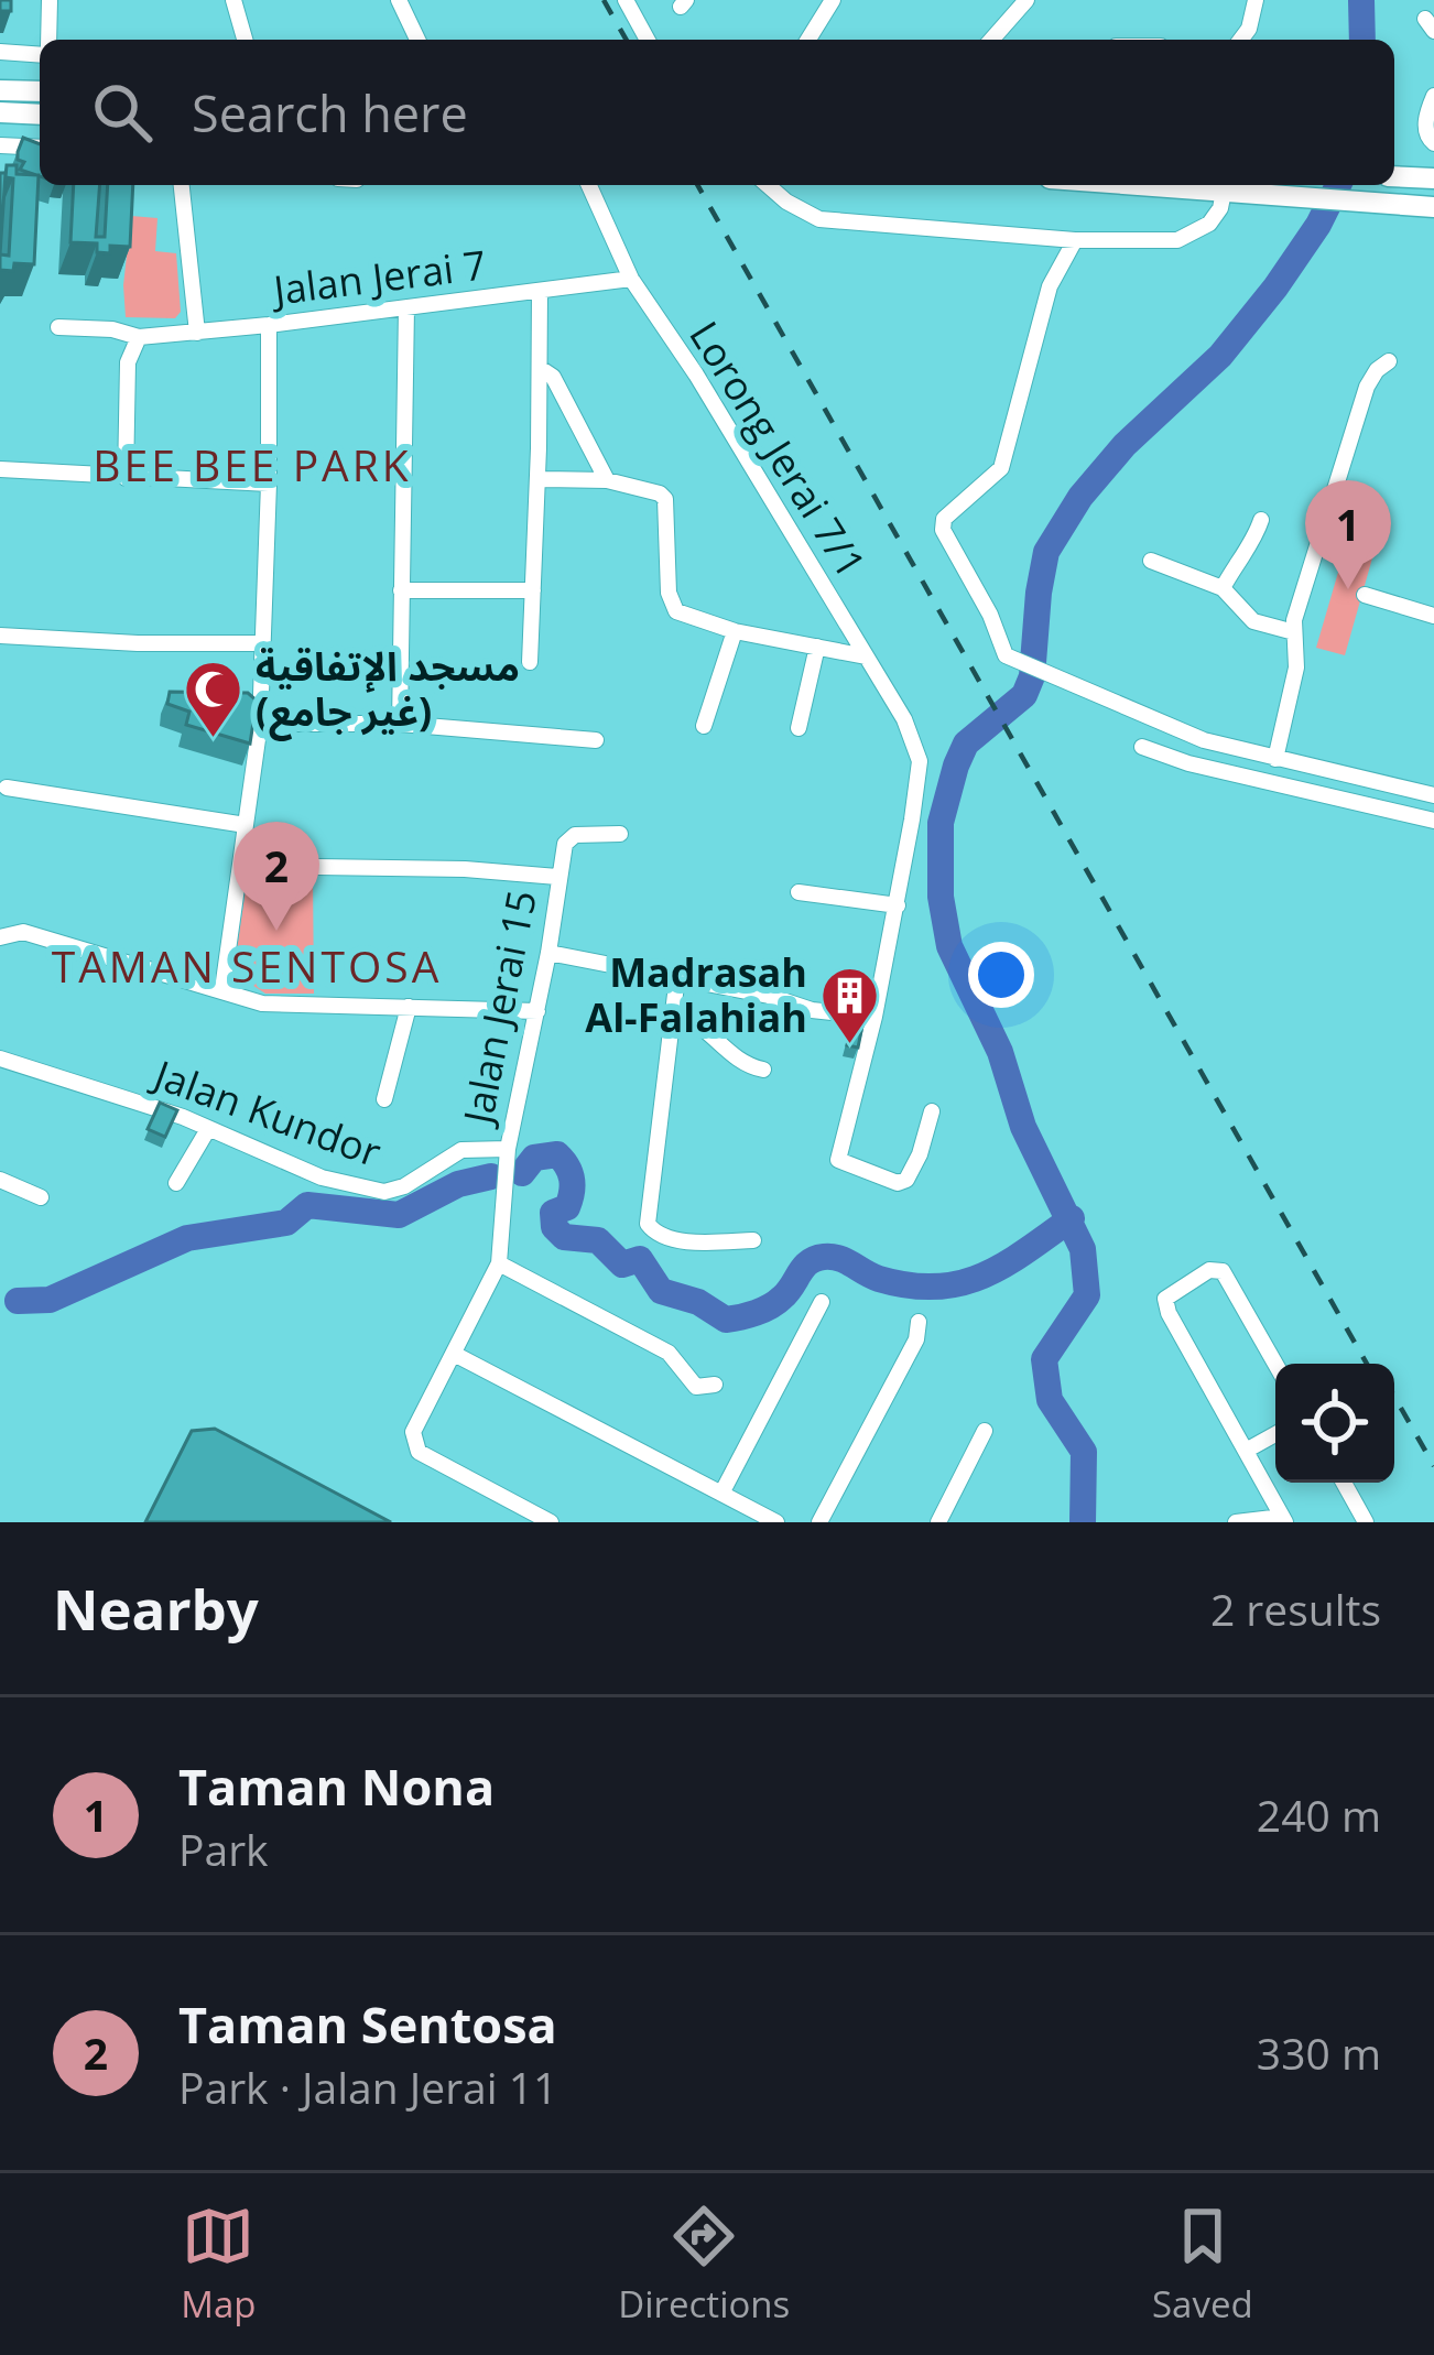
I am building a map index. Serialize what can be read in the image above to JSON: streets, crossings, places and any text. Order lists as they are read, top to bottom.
{
  "streets": {
    "street": [
      "Jalan Jerai 7",
      "Lorong Jerai 7/1",
      "Jalan Jerai 15",
      "Jalan Kundor"
    ]
  },
  "crossings": [
    ["Jalan Jerai 7", "Lorong Jerai 7/1"],
    ["Jalan Jerai 15", "Jalan Kundor"]
  ],
  "districts": ["BEE BEE PARK", "TAMAN SENTOSA"],
  "places": {
    "mosque": ["مسجد الإتفاقية (غير جامع)"],
    "building": ["Madrasah Al-Falahiah"]
  },
  "page": {
    "search": "Search here",
    "pins": ["1", "2"],
    "heading": ["Nearby", "2 results"],
    "list": [
      {
        "mark": "1",
        "name": "Taman Nona",
        "note": "Park",
        "value": "240 m"
      },
      {
        "mark": "2",
        "name": "Taman Sentosa",
        "note": "Park · Jalan Jerai 11",
        "value": "330 m"
      }
    ],
    "nav": ["Map", "Directions", "Saved"]
  }
}
